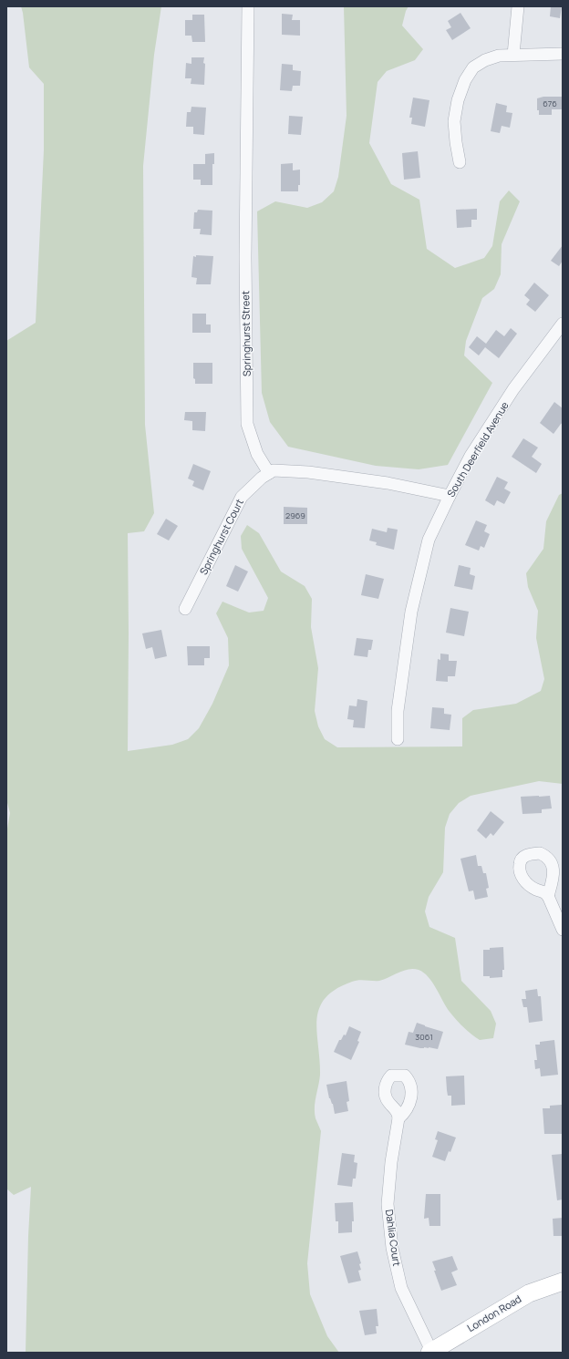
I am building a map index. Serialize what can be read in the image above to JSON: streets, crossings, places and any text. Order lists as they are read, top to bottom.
{
  "streets": {
    "street": [
      "Springhurst Street",
      "South Deerfield Avenue",
      "Springhurst Court",
      "Dahlia Court",
      "London Road"
    ]
  },
  "crossings": [
    ["Springhurst Street", "Springhurst Court"],
    ["Dahlia Court", "London Road"]
  ],
  "house_numbers": ["676", "2969", "3061"]
}
